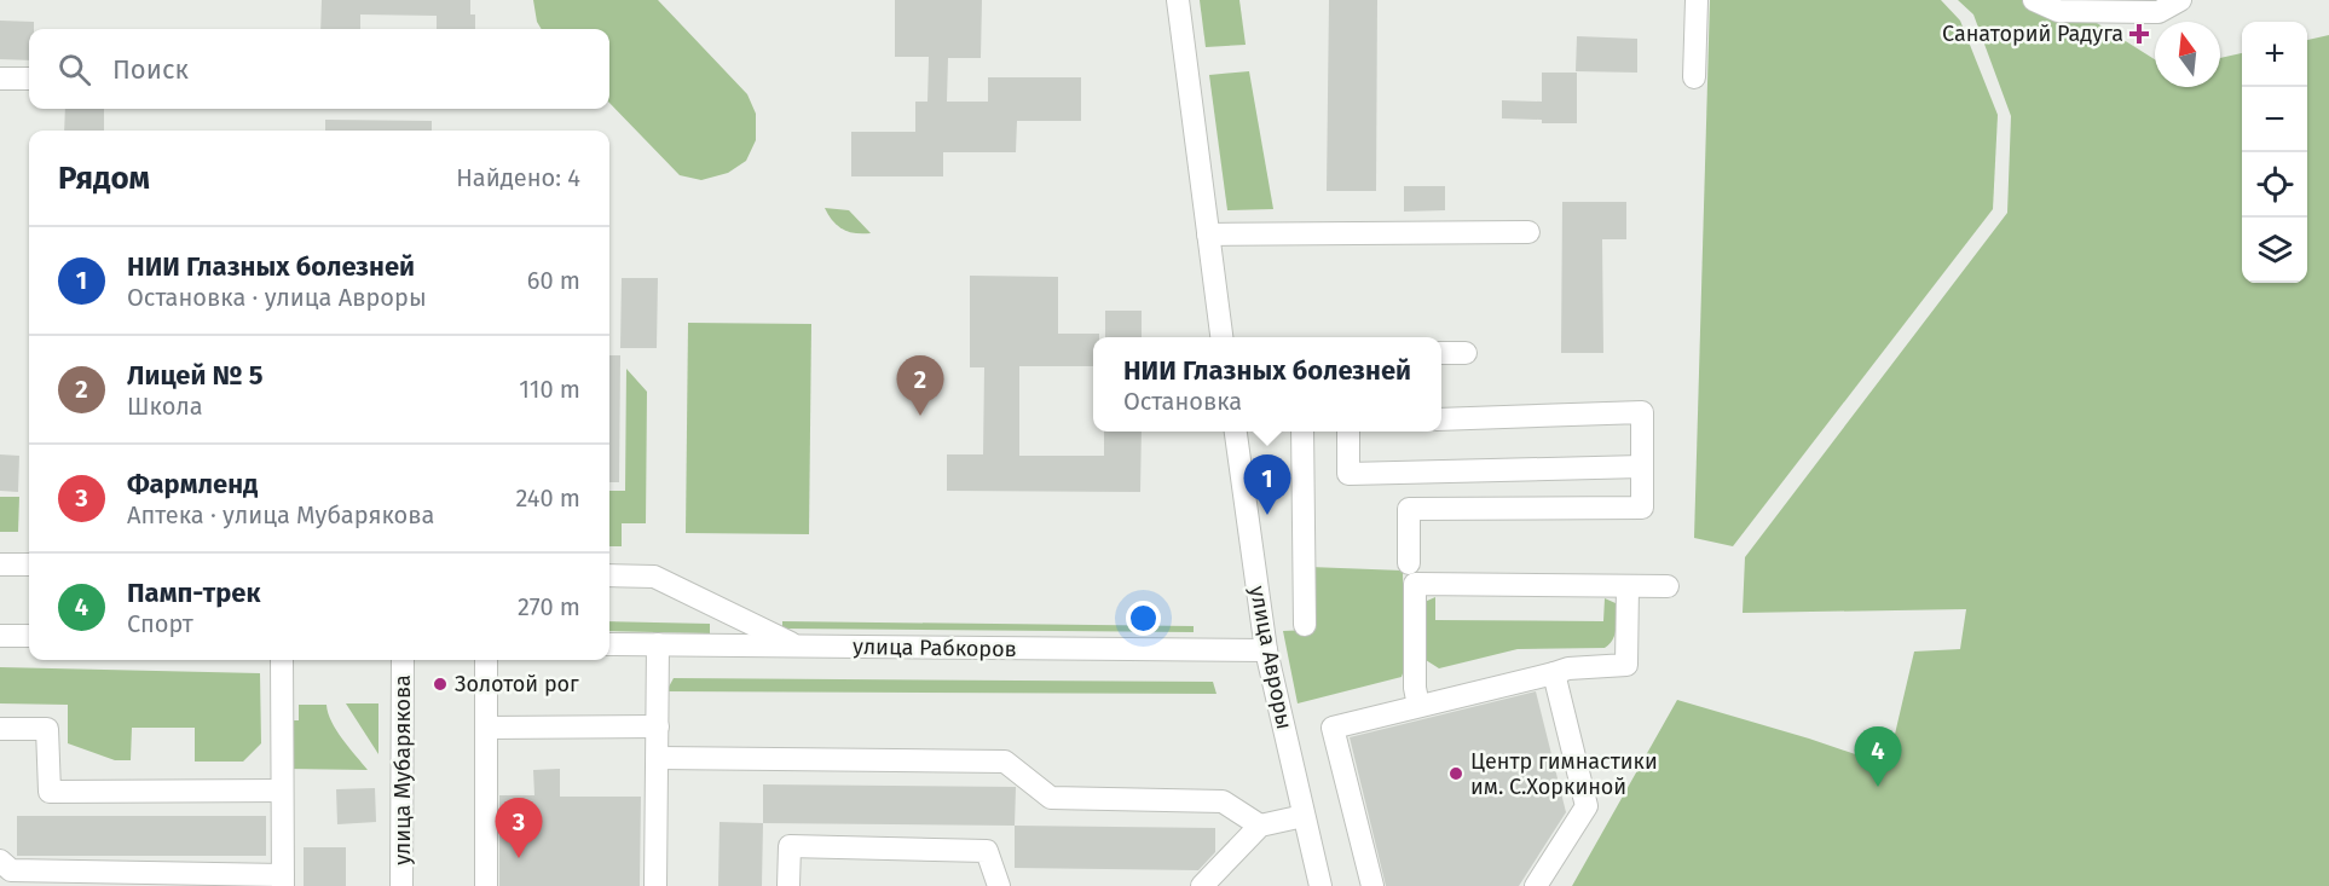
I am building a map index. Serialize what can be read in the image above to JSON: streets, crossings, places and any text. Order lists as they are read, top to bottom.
{
  "streets": {
    "street": ["улица Рабкоров", "улица Авроры", "улица Мубарякова"]
  },
  "crossings": [
    ["улица Рабкоров", "улица Авроры"]
  ],
  "places": {
    "health": ["Санаторий Радуга"],
    "other": ["Золотой рог", "Центр гимнастики им. С.Хоркиной"]
  },
  "north": "top",
  "page": {
    "map_buttons": ["+", "−"],
    "search": "Поиск",
    "heading": ["Рядом", "Найдено: 4"],
    "list": [
      {
        "mark": "1",
        "name": "НИИ Глазных болезней",
        "note": "Остановка · улица Авроры",
        "value": "60 m"
      },
      {
        "mark": "2",
        "name": "Лицей № 5",
        "note": "Школа",
        "value": "110 m"
      },
      {
        "mark": "3",
        "name": "Фармленд",
        "note": "Аптека · улица Мубарякова",
        "value": "240 m"
      },
      {
        "mark": "4",
        "name": "Памп-трек",
        "note": "Спорт",
        "value": "270 m"
      }
    ],
    "popup": ["НИИ Глазных болезней", "Остановка"],
    "pins": [
      "2",
      "1",
      "4",
      "3"
    ]
  }
}
